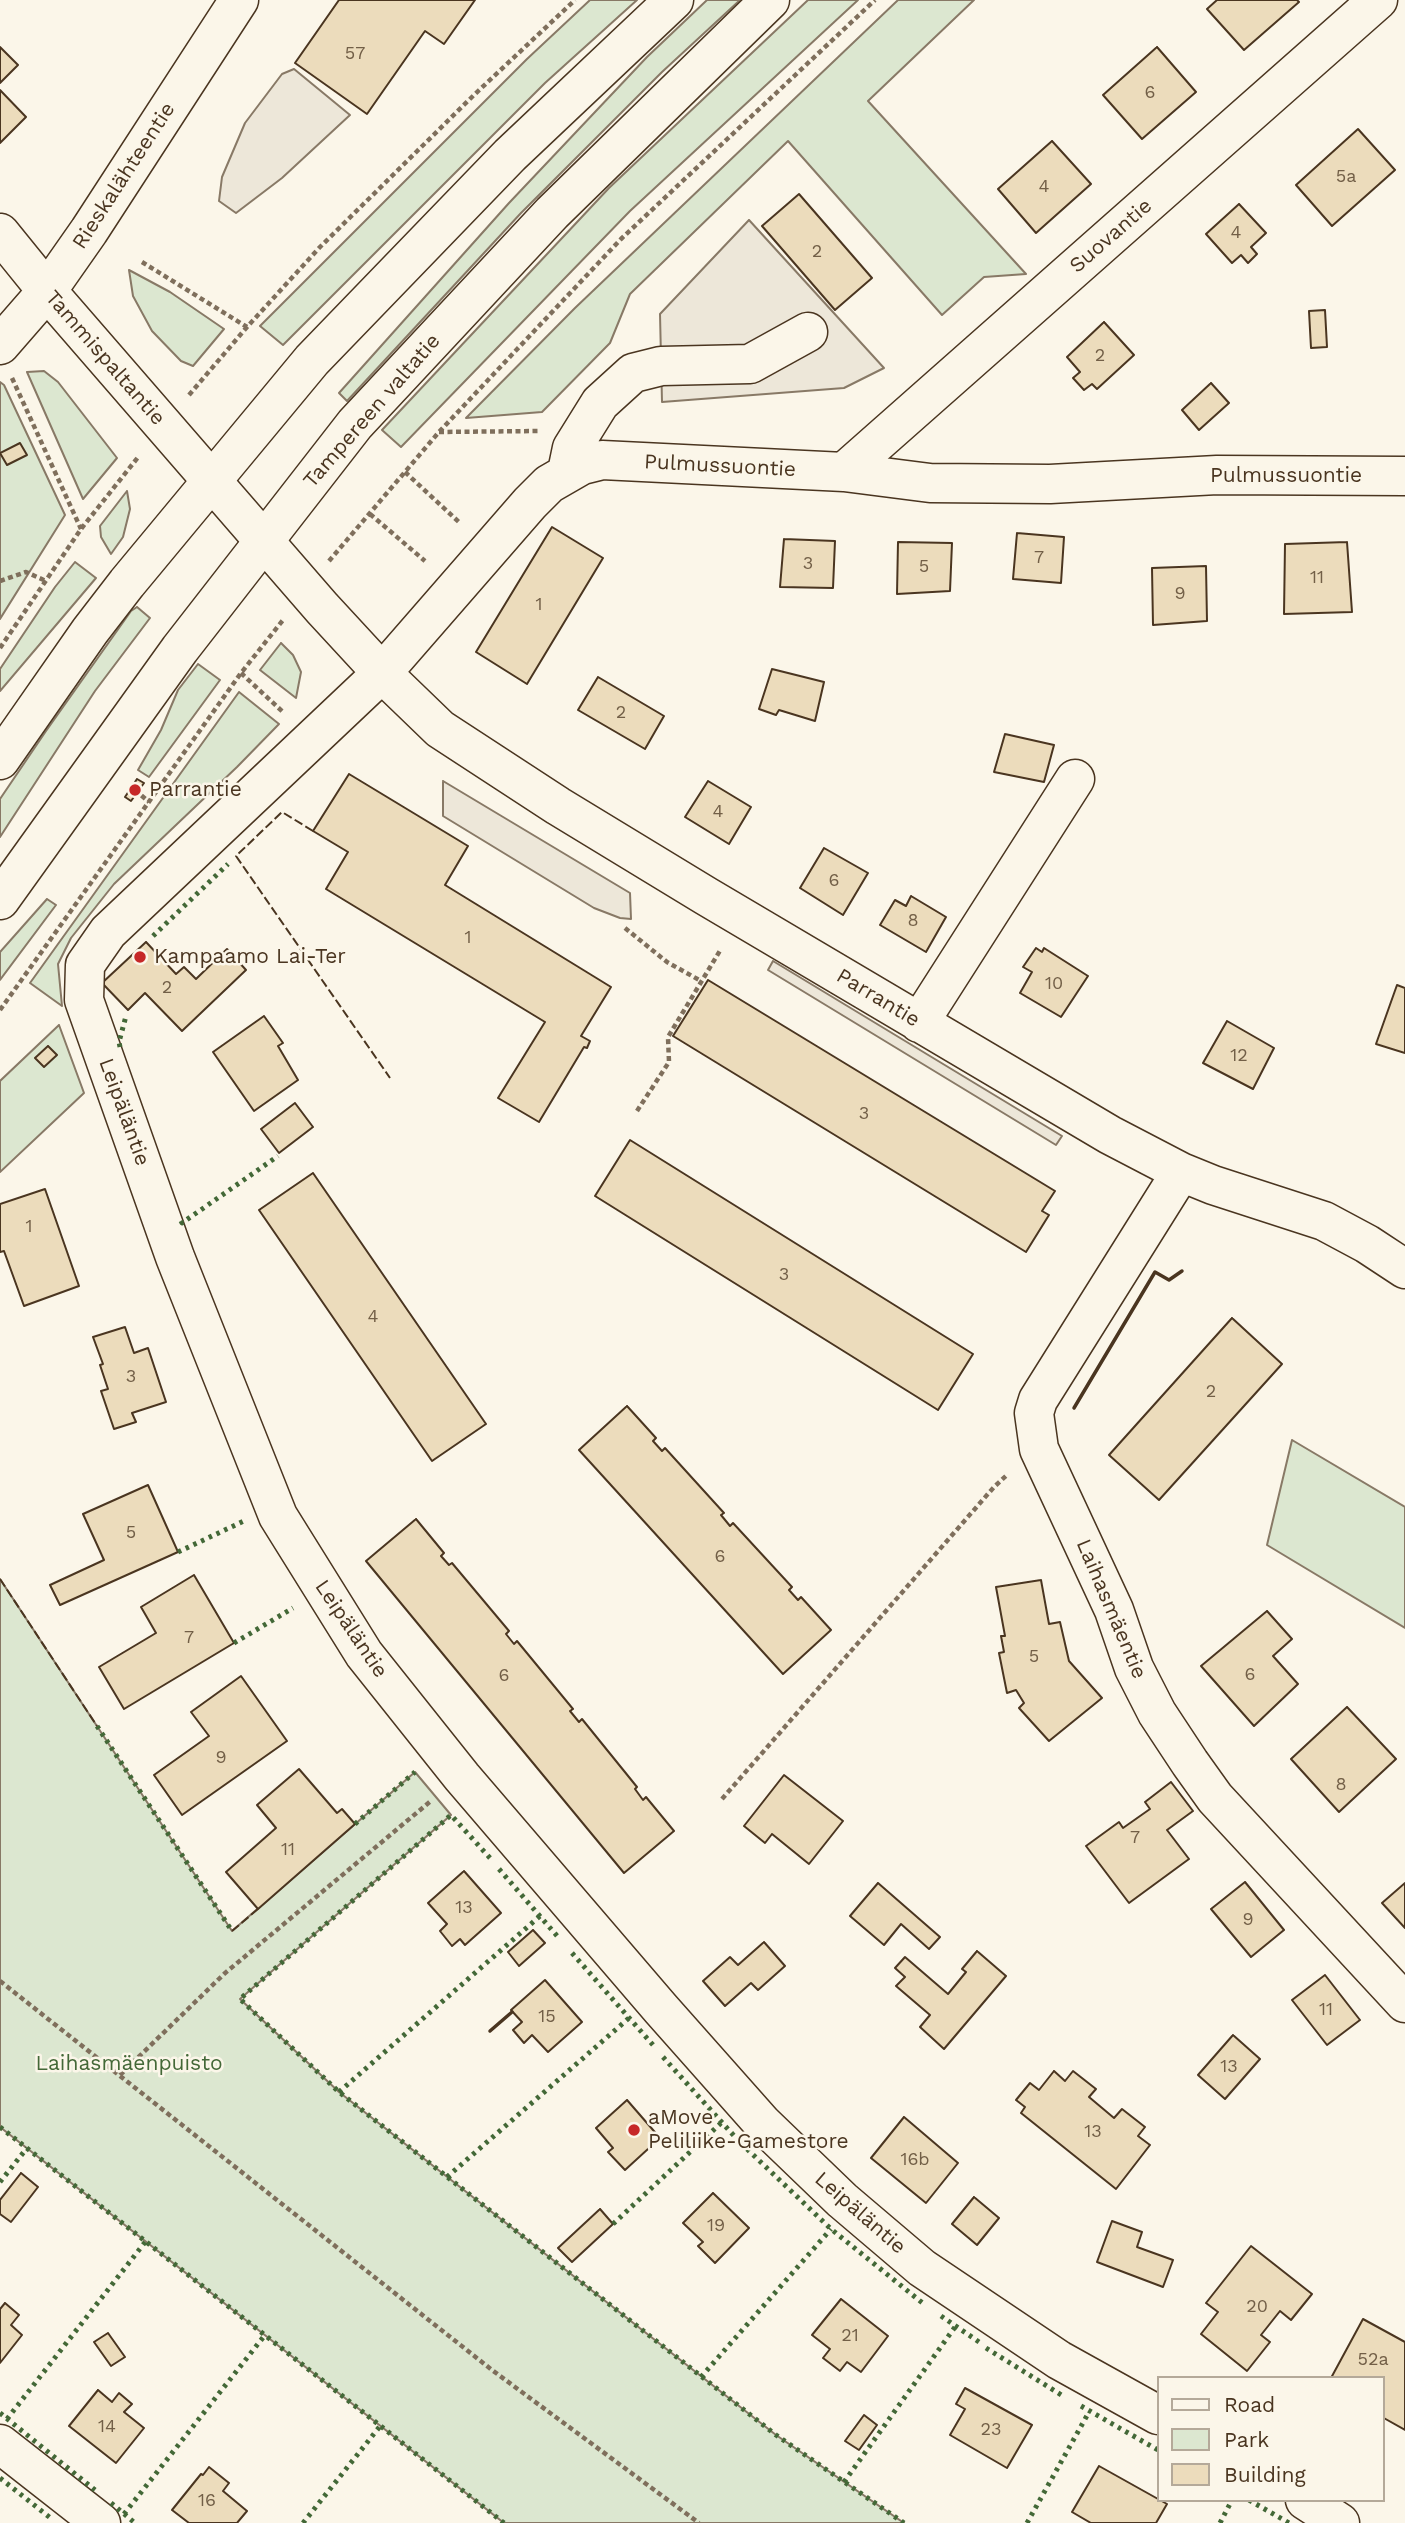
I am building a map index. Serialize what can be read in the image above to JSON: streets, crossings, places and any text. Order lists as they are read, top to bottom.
{
  "streets": {
    "main road": [
      "Rieskalähteentie",
      "Suovantie",
      "Tammispaltantie",
      "Tampereen valtatie",
      "Pulmussuontie",
      "Parrantie",
      "Leipäläntie",
      "Laihasmäentie"
    ]
  },
  "crossings": [
    ["Rieskalähteentie", "Tammispaltantie"],
    ["Suovantie", "Pulmussuontie"],
    ["Pulmussuontie", "Parrantie"],
    ["Pulmussuontie", "Leipäläntie"],
    ["Parrantie", "Leipäläntie"],
    ["Parrantie", "Laihasmäentie"]
  ],
  "parks": ["Laihasmäenpuisto"],
  "places": ["Parrantie", "Kampaamo Lai-Ter", "aMove Peliliike-Gamestore"],
  "house_numbers": [
    "57",
    "6",
    "5a",
    "4",
    "4",
    "2",
    "2",
    "7",
    "3",
    "5",
    "11",
    "9",
    "1",
    "2",
    "4",
    "6",
    "8",
    "1",
    "10",
    "2",
    "12",
    "3",
    "1",
    "3",
    "4",
    "3",
    "2",
    "5",
    "6",
    "7",
    "5",
    "6",
    "6",
    "9",
    "8",
    "7",
    "11",
    "13",
    "9",
    "11",
    "15",
    "13",
    "13",
    "16b",
    "19",
    "20",
    "21",
    "52a",
    "14",
    "23",
    "16"
  ],
  "legend": ["Road", "Park", "Building"]
}
